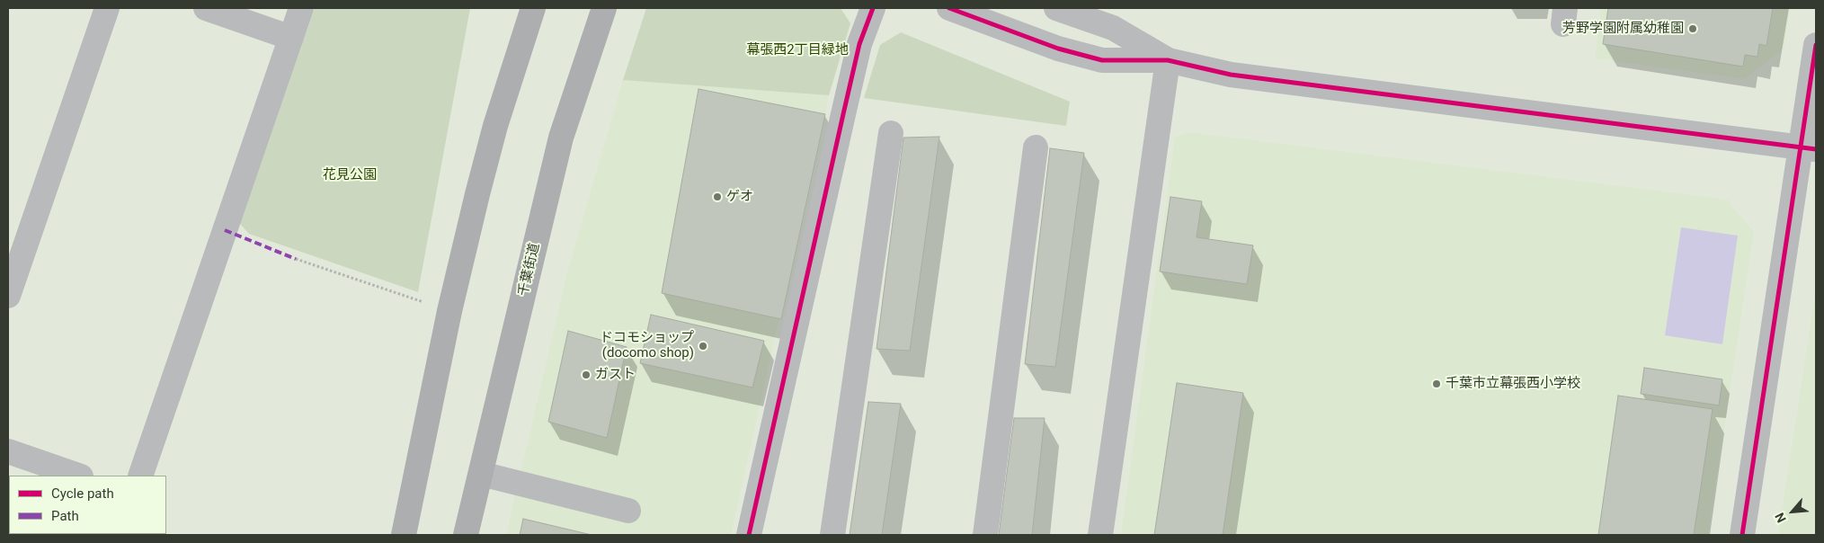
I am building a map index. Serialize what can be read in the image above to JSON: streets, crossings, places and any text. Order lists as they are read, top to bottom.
{
  "streets": {
    "highway": ["千葉街道"]
  },
  "parks": ["幕張西2丁目緑地", "花見公園"],
  "places": [
    "芳野学園附属幼稚園",
    "ゲオ",
    "ドコモショップ (docomo shop)",
    "ガスト",
    "千葉市立幕張西小学校"
  ],
  "legend": ["Cycle path", "Path"],
  "north": "bottom left"
}
